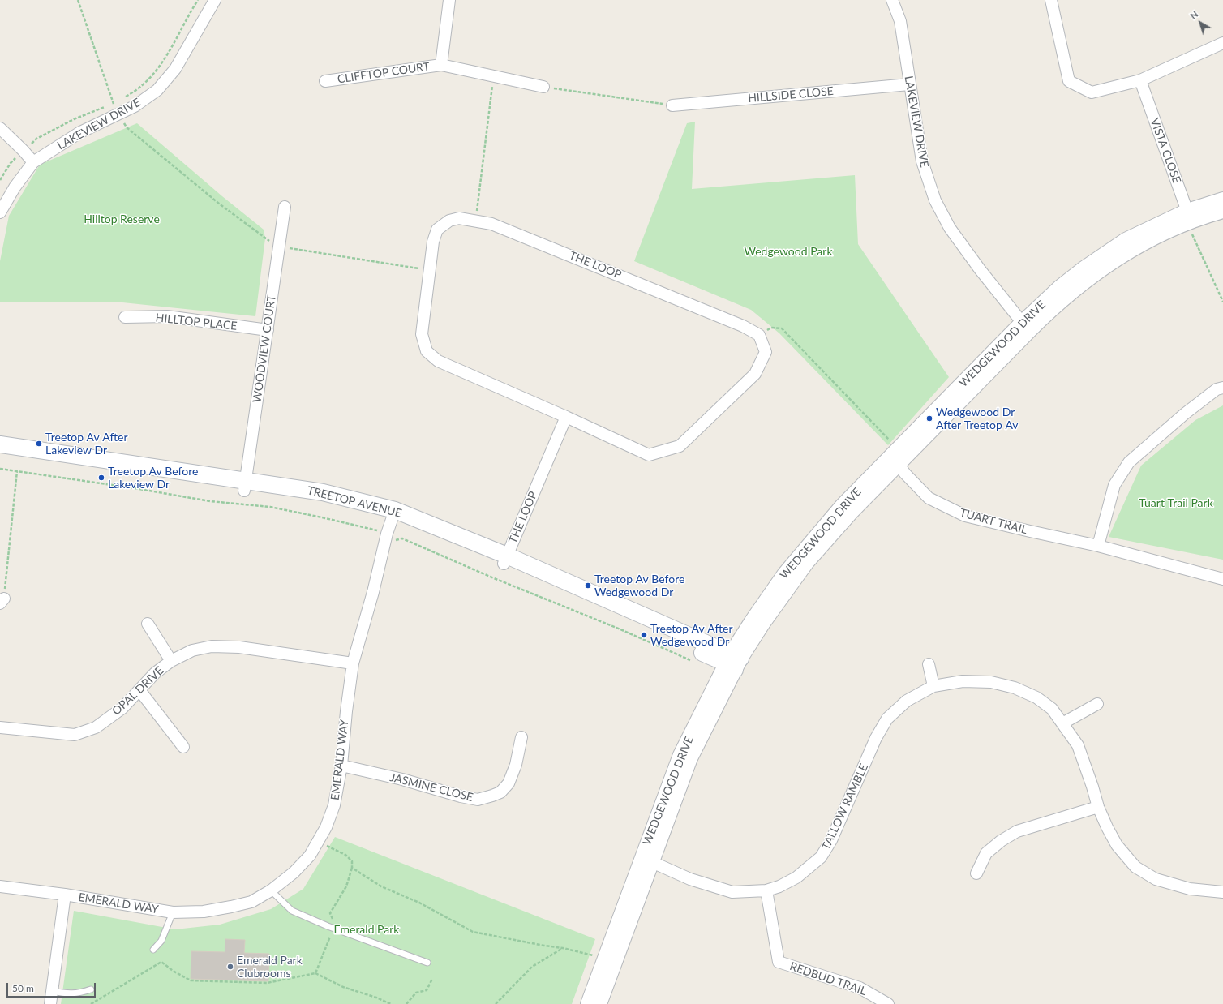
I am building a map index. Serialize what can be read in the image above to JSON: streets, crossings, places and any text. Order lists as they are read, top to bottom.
{
  "streets": {
    "main road": ["TREETOP AVENUE"],
    "street": [
      "CLIFFTOP COURT",
      "HILLSIDE CLOSE",
      "LAKEVIEW DRIVE",
      "VISTA CLOSE",
      "THE LOOP",
      "HILLTOP PLACE",
      "WEDGEWOOD DRIVE",
      "WOODVIEW COURT",
      "TUART TRAIL",
      "OPAL DRIVE",
      "EMERALD WAY",
      "JASMINE CLOSE",
      "TALLOW RAMBLE",
      "REDBUD TRAIL"
    ]
  },
  "crossings": [
    ["HILLSIDE CLOSE", "LAKEVIEW DRIVE"],
    ["LAKEVIEW DRIVE", "WEDGEWOOD DRIVE"],
    ["VISTA CLOSE", "WEDGEWOOD DRIVE"],
    ["THE LOOP", "TREETOP AVENUE"],
    ["HILLTOP PLACE", "WOODVIEW COURT"],
    ["WEDGEWOOD DRIVE", "TREETOP AVENUE"],
    ["WEDGEWOOD DRIVE", "TUART TRAIL"],
    ["WEDGEWOOD DRIVE", "TALLOW RAMBLE"],
    ["WOODVIEW COURT", "TREETOP AVENUE"],
    ["TREETOP AVENUE", "EMERALD WAY"],
    ["OPAL DRIVE", "EMERALD WAY"],
    ["EMERALD WAY", "JASMINE CLOSE"],
    ["TALLOW RAMBLE", "REDBUD TRAIL"]
  ],
  "parks": [
    "Hilltop Reserve",
    "Wedgewood Park",
    "Tuart Trail Park",
    "Emerald Park"
  ],
  "places": [
    "Wedgewood Dr After Treetop Av",
    "Treetop Av After Lakeview Dr",
    "Treetop Av Before Lakeview Dr",
    "Treetop Av Before Wedgewood Dr",
    "Treetop Av After Wedgewood Dr",
    "Emerald Park Clubrooms"
  ],
  "scale_bar": "50 m",
  "north": "top left"
}
